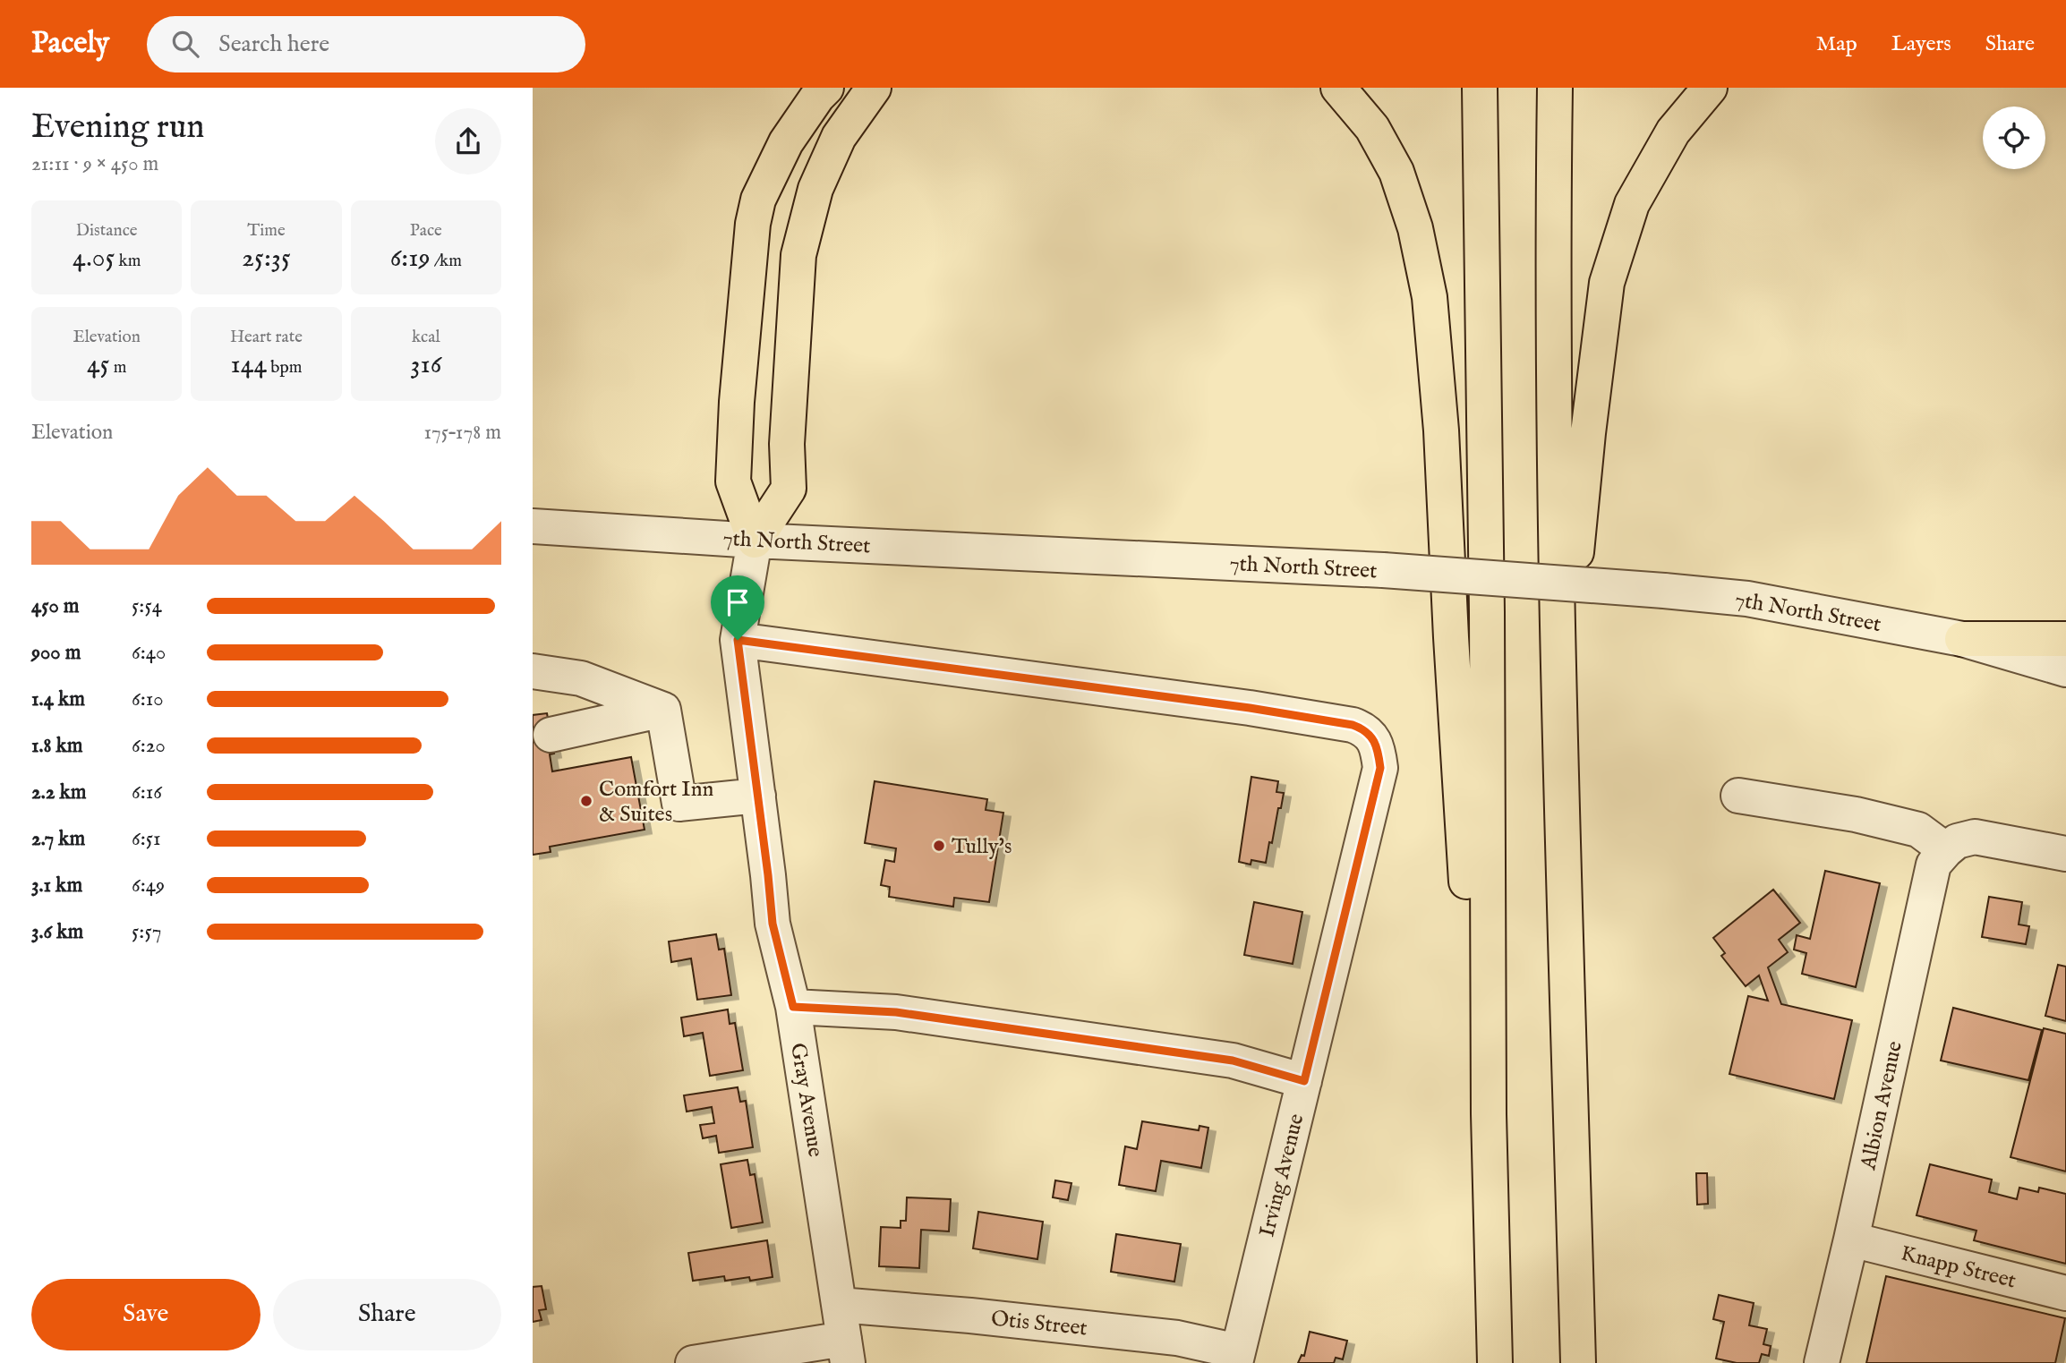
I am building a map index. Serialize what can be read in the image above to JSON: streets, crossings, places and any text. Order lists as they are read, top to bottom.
{
  "streets": {
    "street": [
      "7th North Street",
      "Gray Avenue",
      "Albion Avenue",
      "Irving Avenue",
      "Knapp Street",
      "Otis Street"
    ]
  },
  "crossings": [
    ["7th North Street", "Gray Avenue"],
    ["Gray Avenue", "Irving Avenue"],
    ["Gray Avenue", "Otis Street"],
    ["Albion Avenue", "Knapp Street"],
    ["Irving Avenue", "Otis Street"]
  ],
  "places": ["Comfort Inn & Suites", "Tully's"],
  "page": {
    "header": "Pacely",
    "search": "Search here",
    "nav": ["Map", "Layers", "Share"],
    "heading": ["Evening run", "21:11 · 9 × 450 m"],
    "stats": [
      ["Distance", "4.05 km"],
      ["Time", "25:35"],
      ["Pace", "6:19 /km"],
      ["Elevation", "45 m"],
      ["Heart rate", "144 bpm"],
      ["kcal", "316"]
    ],
    "chart": ["Elevation", "175–178 m"],
    "list": [
      {
        "name": "450 m",
        "note": "5:54"
      },
      {
        "name": "900 m",
        "note": "6:40"
      },
      {
        "name": "1.4 km",
        "note": "6:10"
      },
      {
        "name": "1.8 km",
        "note": "6:20"
      },
      {
        "name": "2.2 km",
        "note": "6:16"
      },
      {
        "name": "2.7 km",
        "note": "6:51"
      },
      {
        "name": "3.1 km",
        "note": "6:49"
      },
      {
        "name": "3.6 km",
        "note": "5:57"
      }
    ],
    "buttons": ["Save", "Share"]
  }
}
